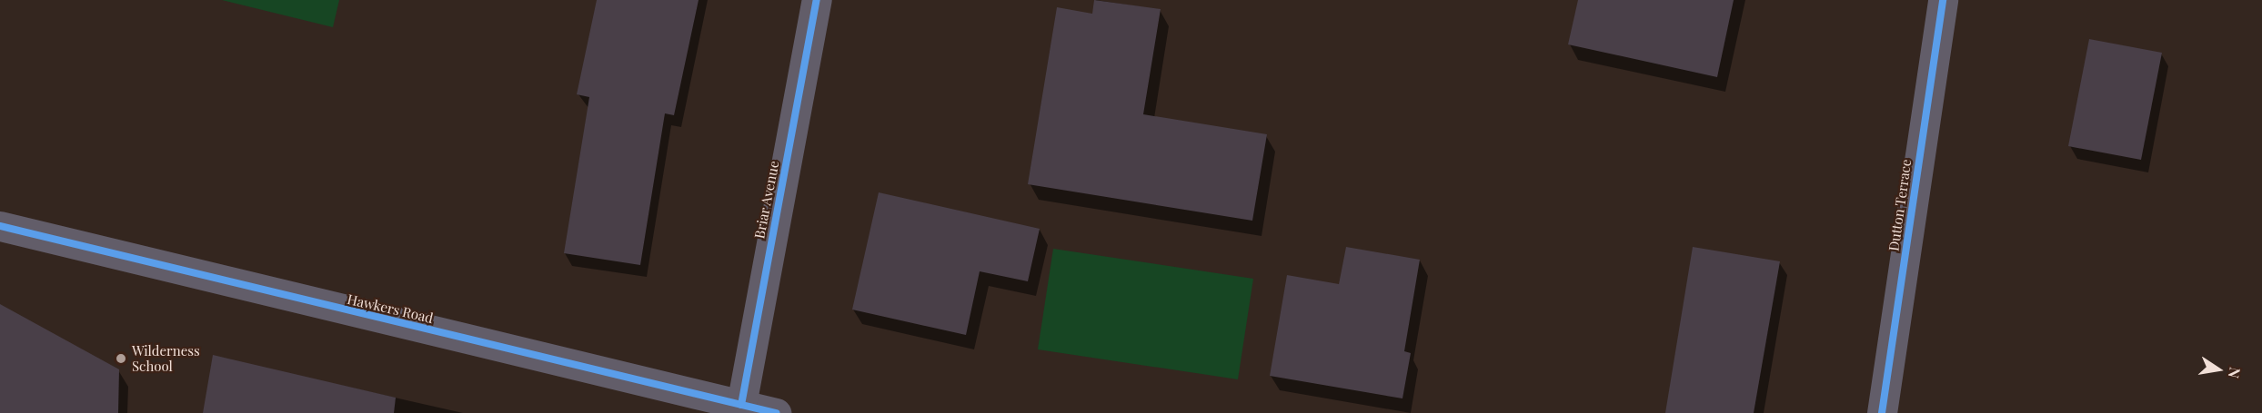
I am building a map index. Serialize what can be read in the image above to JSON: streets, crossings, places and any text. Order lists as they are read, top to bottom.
{
  "streets": {
    "street": ["Briar Avenue", "Dutton Terrace", "Hawkers Road"]
  },
  "crossings": [
    ["Briar Avenue", "Hawkers Road"]
  ],
  "places": ["Wilderness School"],
  "north": "right"
}
